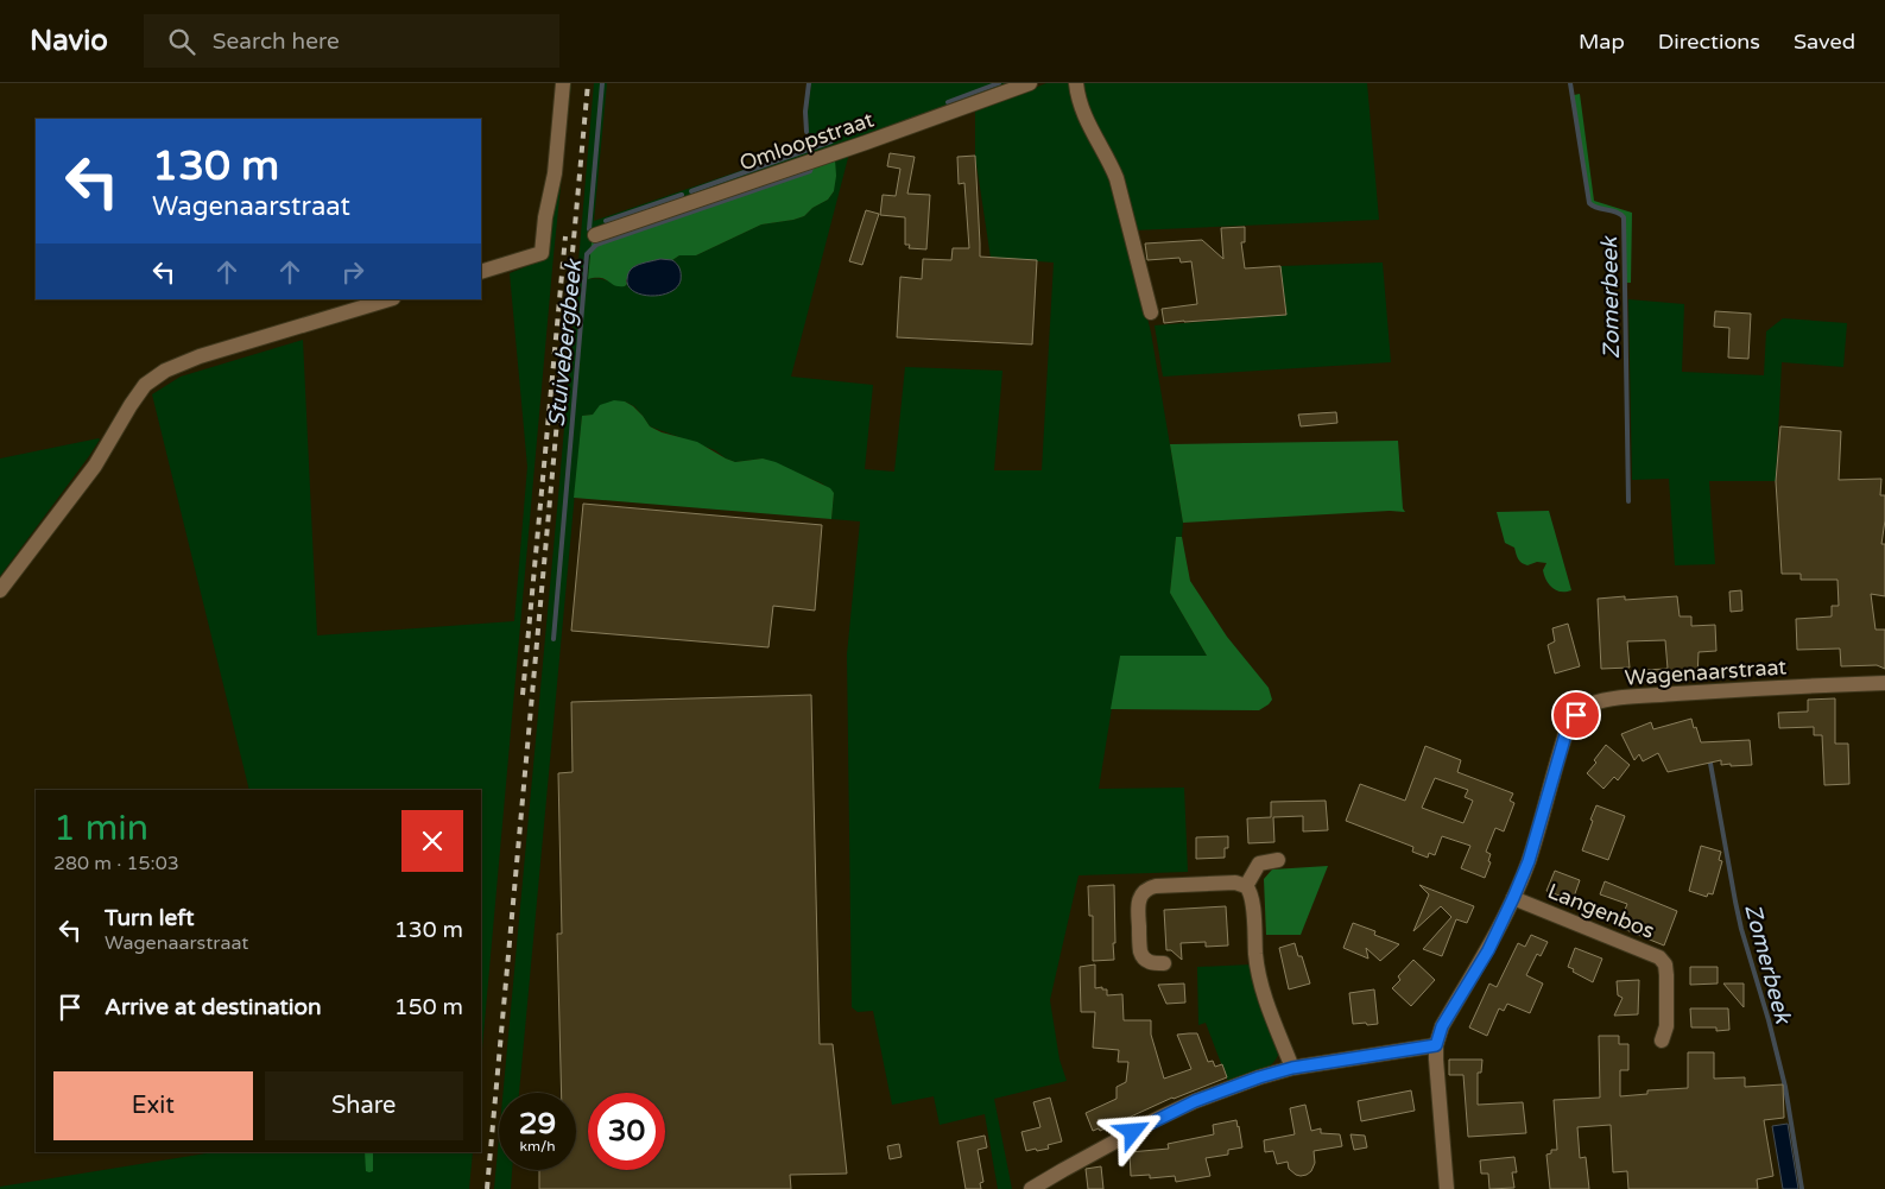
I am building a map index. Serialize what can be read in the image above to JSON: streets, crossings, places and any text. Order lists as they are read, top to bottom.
{
  "streets": {
    "street": ["Omloopstraat", "Wagenaarstraat", "Langenbos"]
  },
  "crossings": [
    ["Wagenaarstraat", "Langenbos"]
  ],
  "water": ["Zomerbeek", "Stuivebergbeek"],
  "page": {
    "header": "Navio",
    "search": "Search here",
    "nav": ["Map", "Directions", "Saved"],
    "turn": ["130 m", "Wagenaarstraat"],
    "heading": ["1 min", "280 m · 15:03"],
    "list": [
      {
        "name": "Turn left",
        "note": "Wagenaarstraat",
        "value": "130 m"
      },
      {
        "name": "Arrive at destination",
        "value": "150 m"
      }
    ],
    "buttons": ["Exit", "Share"],
    "speed": "29 km/h",
    "limit": "30"
  }
}
